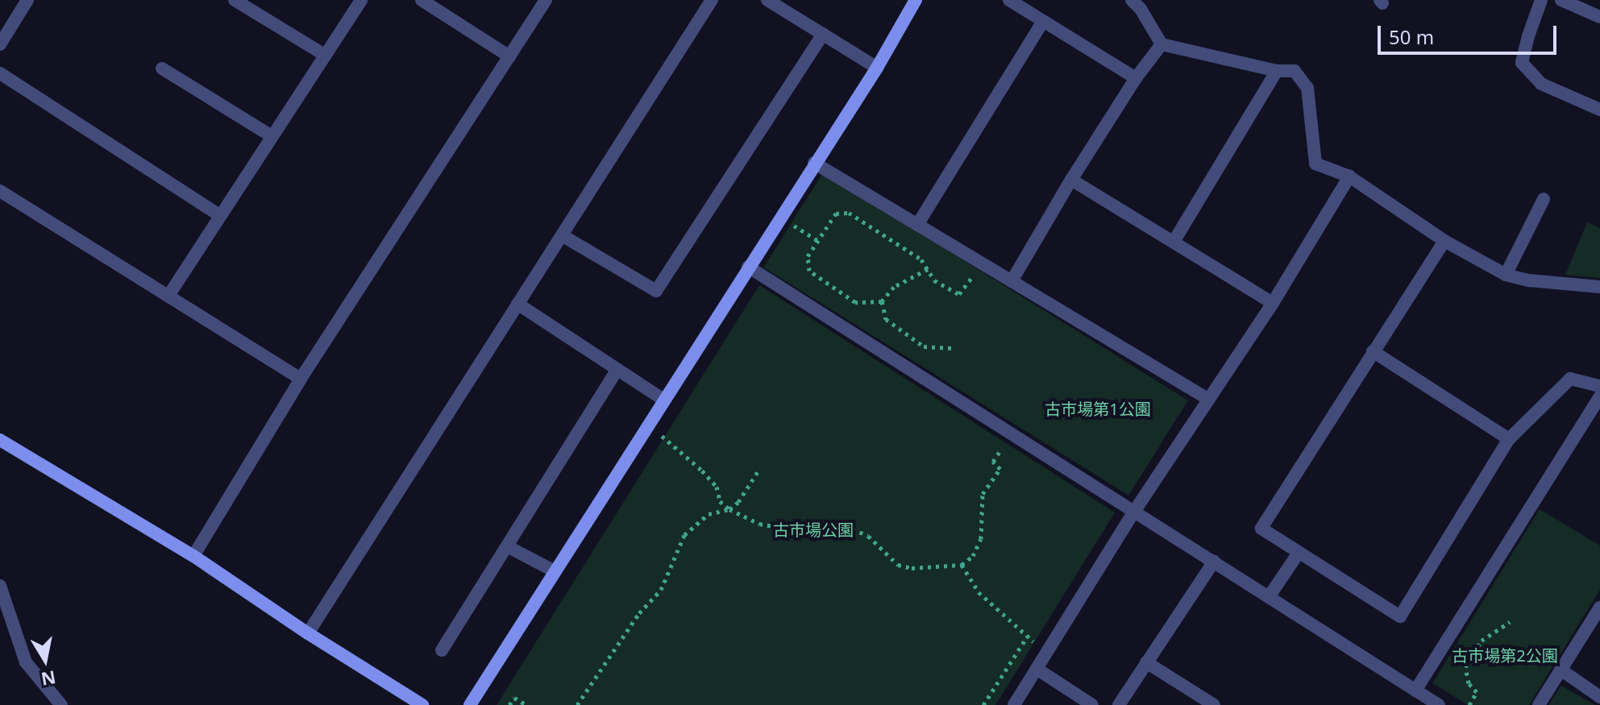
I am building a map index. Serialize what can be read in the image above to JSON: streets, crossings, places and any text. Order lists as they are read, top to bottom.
{
  "parks": ["古市場第1公園", "古市場公園", "古市場第2公園"],
  "scale_bar": "50 m",
  "north": "bottom"
}
